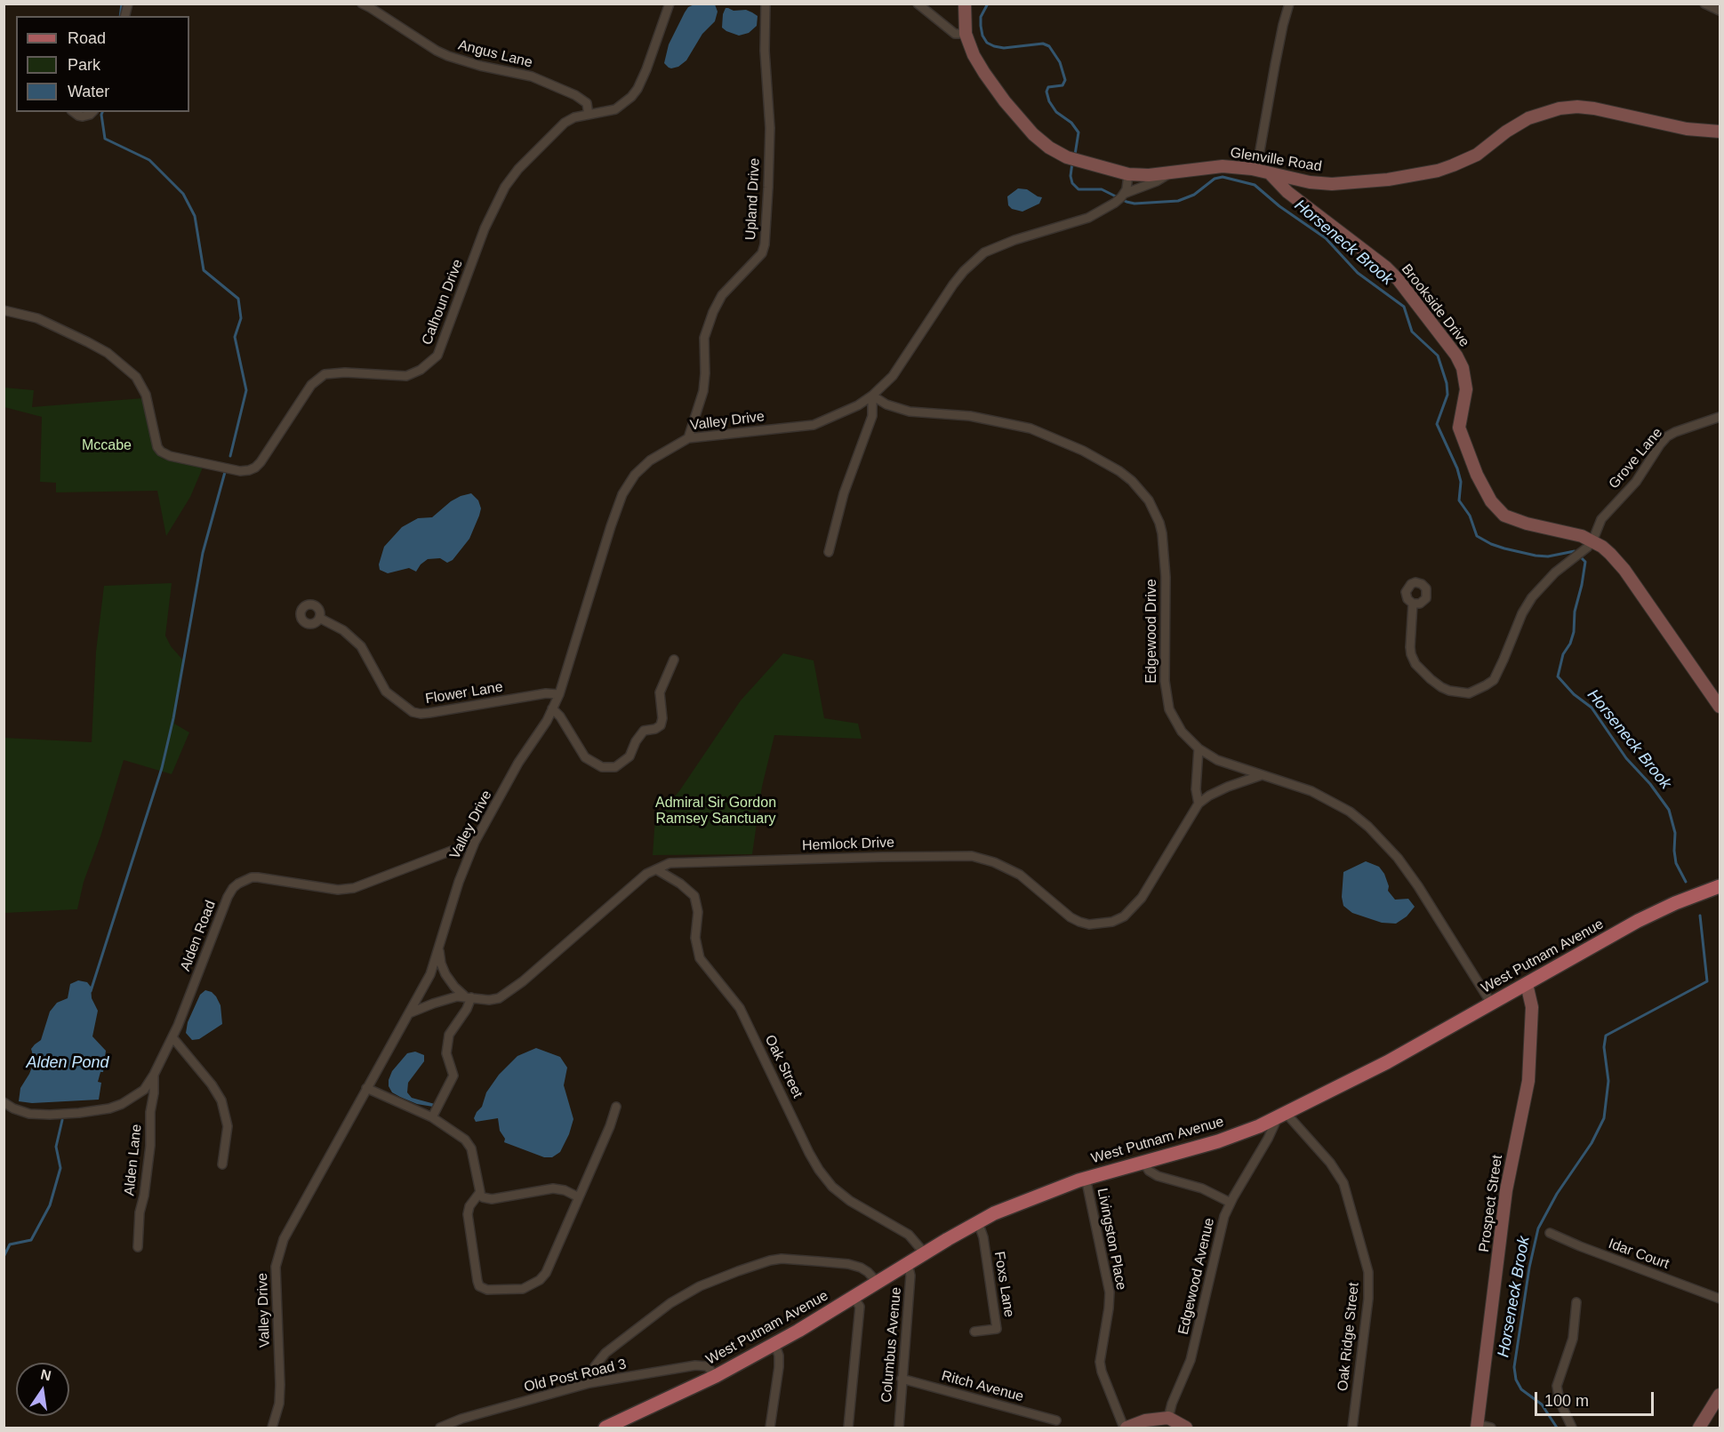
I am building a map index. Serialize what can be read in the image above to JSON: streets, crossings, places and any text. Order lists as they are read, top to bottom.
{
  "streets": {
    "main road": ["West Putnam Avenue"],
    "street": [
      "Angus Lane",
      "Glenville Road",
      "Upland Drive",
      "Calhoun Drive",
      "Brookside Drive",
      "Valley Drive",
      "Grove Lane",
      "Edgewood Drive",
      "Flower Lane",
      "Hemlock Drive",
      "Alden Road",
      "Oak Street",
      "Alden Lane",
      "Prospect Street",
      "Livingston Place",
      "Idar Court",
      "Edgewood Avenue",
      "Foxs Lane",
      "Oak Ridge Street",
      "Columbus Avenue",
      "Old Post Road 3",
      "Ritch Avenue"
    ]
  },
  "crossings": [
    ["Angus Lane", "Calhoun Drive"],
    ["Glenville Road", "Brookside Drive"],
    ["Glenville Road", "Valley Drive"],
    ["Upland Drive", "Valley Drive"],
    ["Brookside Drive", "Grove Lane"],
    ["Valley Drive", "Edgewood Drive"],
    ["Valley Drive", "Flower Lane"],
    ["Valley Drive", "Hemlock Drive"],
    ["Valley Drive", "Alden Road"],
    ["Edgewood Drive", "Hemlock Drive"],
    ["Edgewood Drive", "West Putnam Avenue"],
    ["Hemlock Drive", "Oak Street"],
    ["Alden Road", "Alden Lane"],
    ["West Putnam Avenue", "Oak Street"],
    ["West Putnam Avenue", "Prospect Street"],
    ["West Putnam Avenue", "Livingston Place"],
    ["West Putnam Avenue", "Edgewood Avenue"],
    ["West Putnam Avenue", "Foxs Lane"],
    ["West Putnam Avenue", "Oak Ridge Street"],
    ["West Putnam Avenue", "Columbus Avenue"],
    ["West Putnam Avenue", "Old Post Road 3"],
    ["Edgewood Avenue", "Oak Ridge Street"],
    ["Columbus Avenue", "Ritch Avenue"]
  ],
  "water": ["Horseneck Brook", "Alden Pond"],
  "parks": ["Mccabe", "Admiral Sir Gordon Ramsey Sanctuary"],
  "legend": ["Road", "Park", "Water"],
  "scale_bar": "100 m",
  "north": "top"
}
